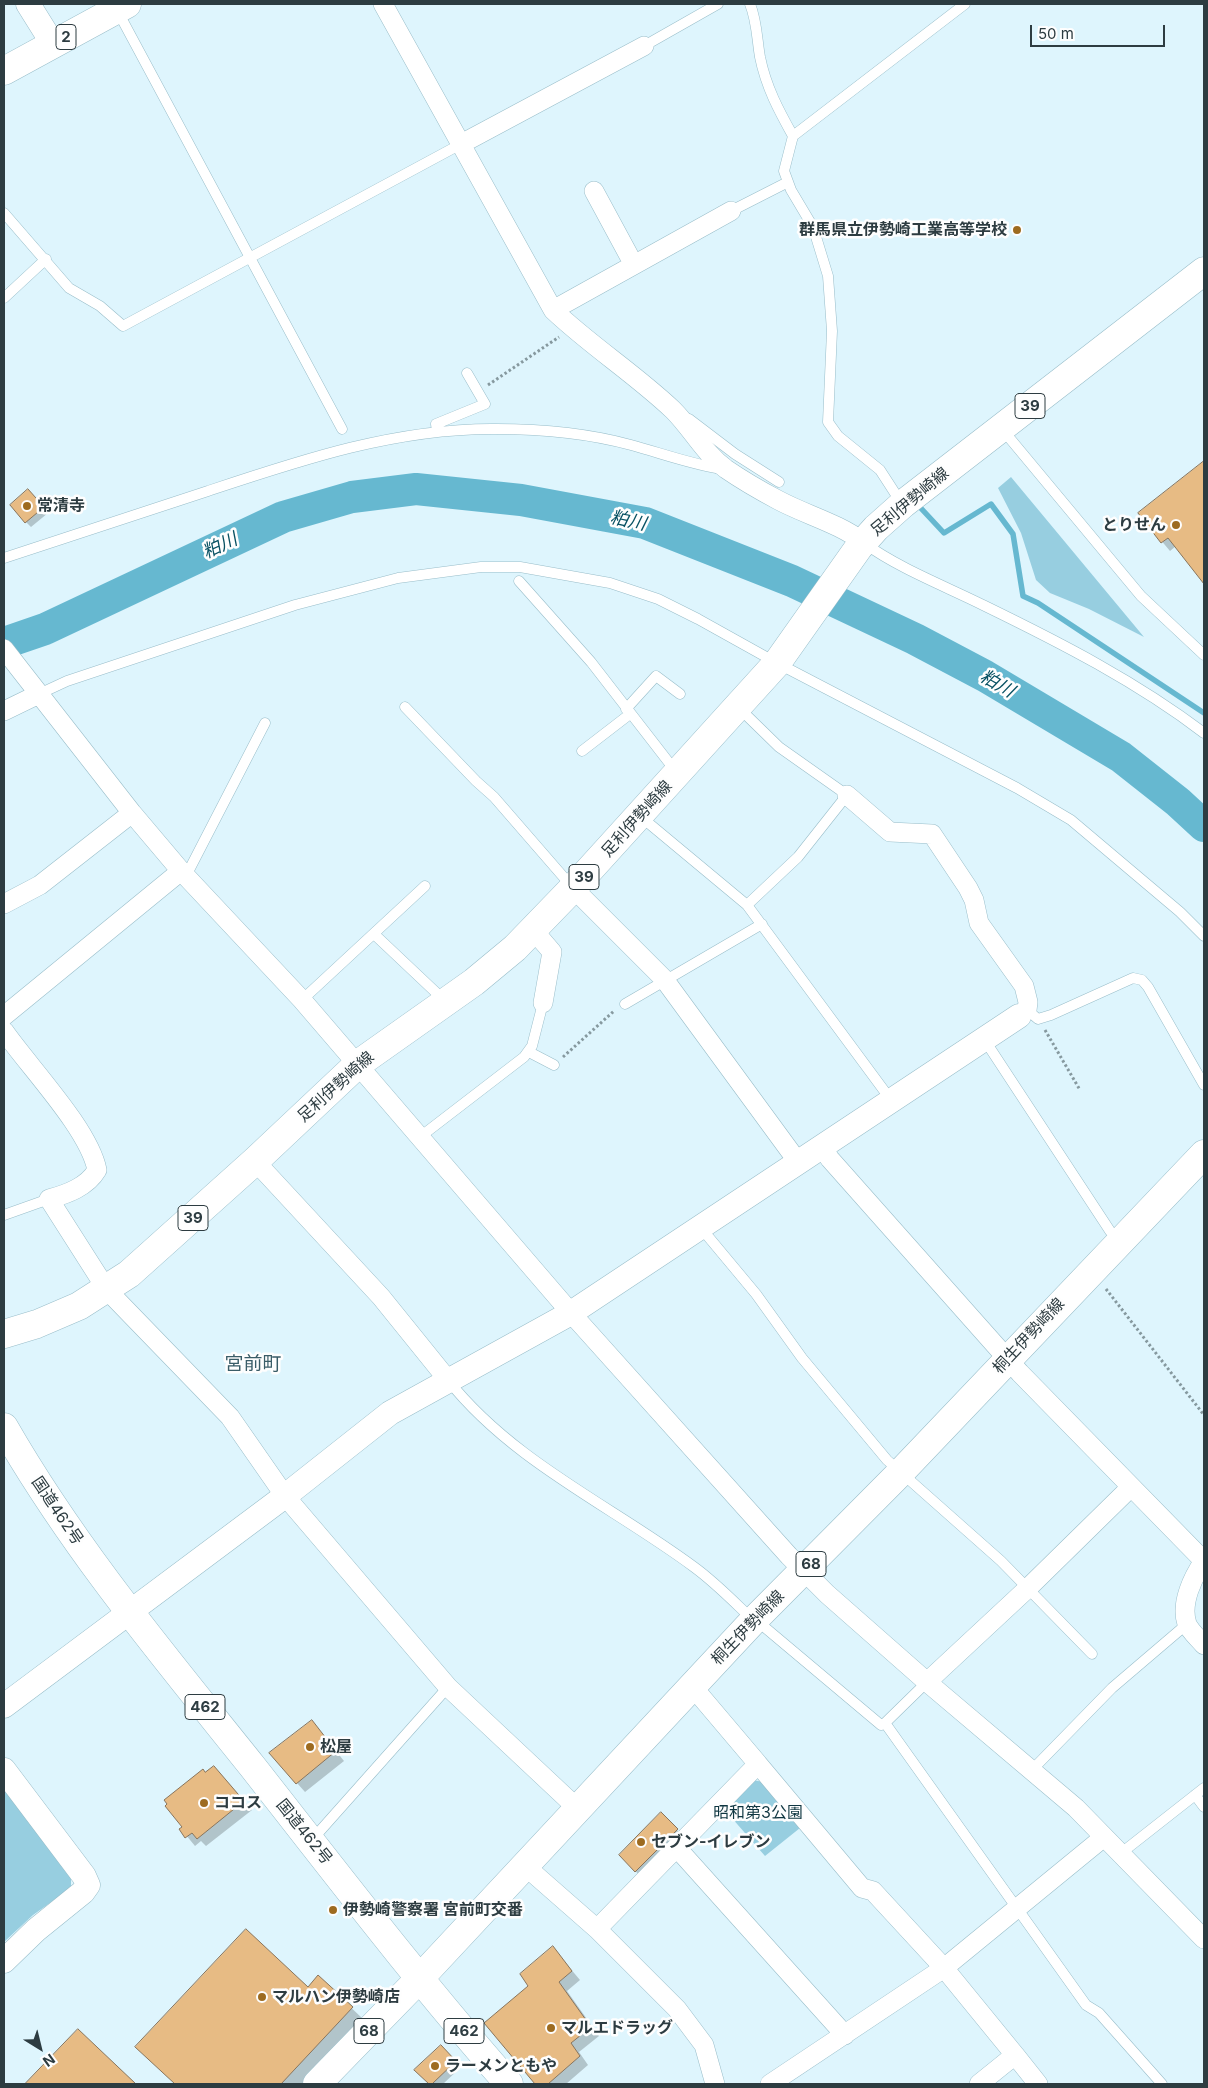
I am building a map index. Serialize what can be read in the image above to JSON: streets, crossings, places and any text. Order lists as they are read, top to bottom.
{
  "streets": {
    "main road": [
      "2",
      "39",
      "足利伊勢崎線",
      "桐生伊勢崎線",
      "国道462号",
      "68",
      "462"
    ]
  },
  "crossings": [
    ["桐生伊勢崎線", "国道462号"]
  ],
  "districts": ["宮前町"],
  "water": ["粕川"],
  "parks": ["昭和第3公園"],
  "places": [
    "群馬県立伊勢崎工業高等学校",
    "常清寺",
    "とりせん",
    "松屋",
    "ココス",
    "セブン-イレブン",
    "伊勢崎警察署 宮前町交番",
    "マルハン伊勢崎店",
    "マルエドラッグ",
    "ラーメンともや"
  ],
  "scale_bar": "50 m",
  "north": "bottom right"
}
